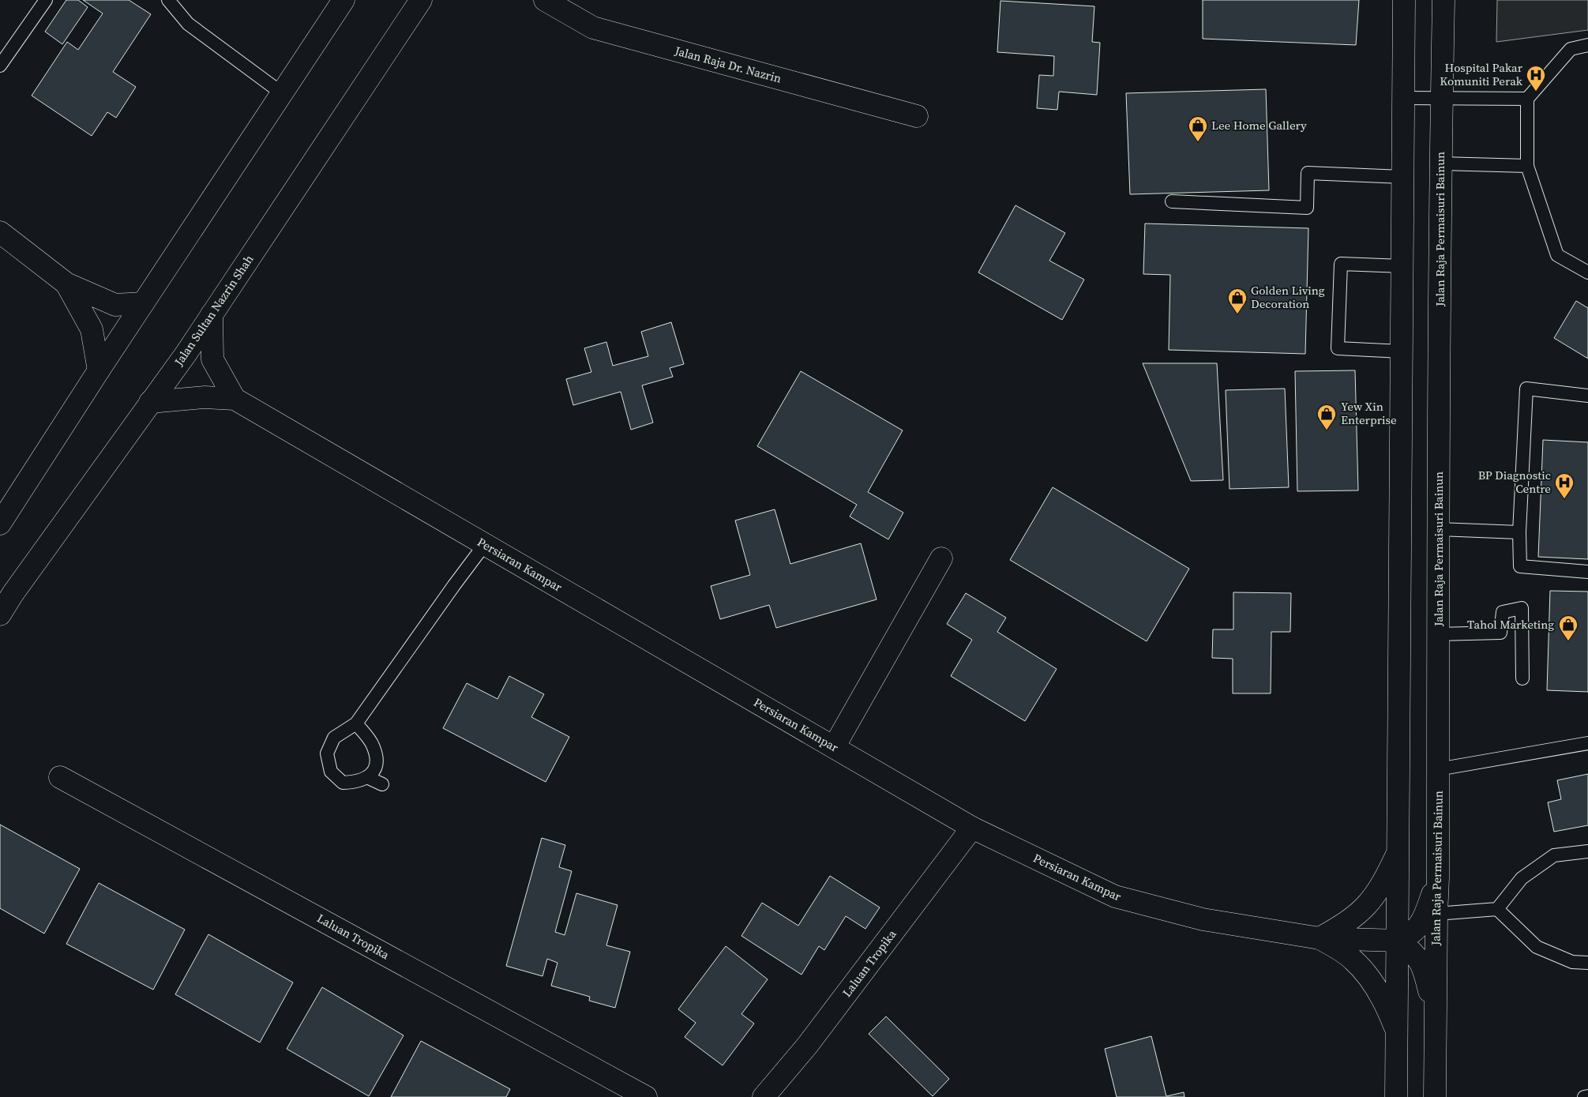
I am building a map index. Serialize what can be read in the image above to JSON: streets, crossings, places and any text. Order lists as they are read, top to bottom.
{
  "streets": {
    "main road": [
      "Jalan Raja Dr. Nazrin",
      "Jalan Raja Permaisuri Bainun",
      "Jalan Sultan Nazrin Shah",
      "Persiaran Kampar",
      "Laluan Tropika"
    ]
  },
  "crossings": [
    ["Jalan Sultan Nazrin Shah", "Persiaran Kampar"],
    ["Persiaran Kampar", "Laluan Tropika"]
  ],
  "places": {
    "hospital": ["Hospital Pakar Komuniti Perak", "BP Diagnostic Centre"],
    "shop": [
      "Lee Home Gallery",
      "Golden Living Decoration",
      "Yew Xin Enterprise",
      "Tahol Marketing"
    ]
  }
}
